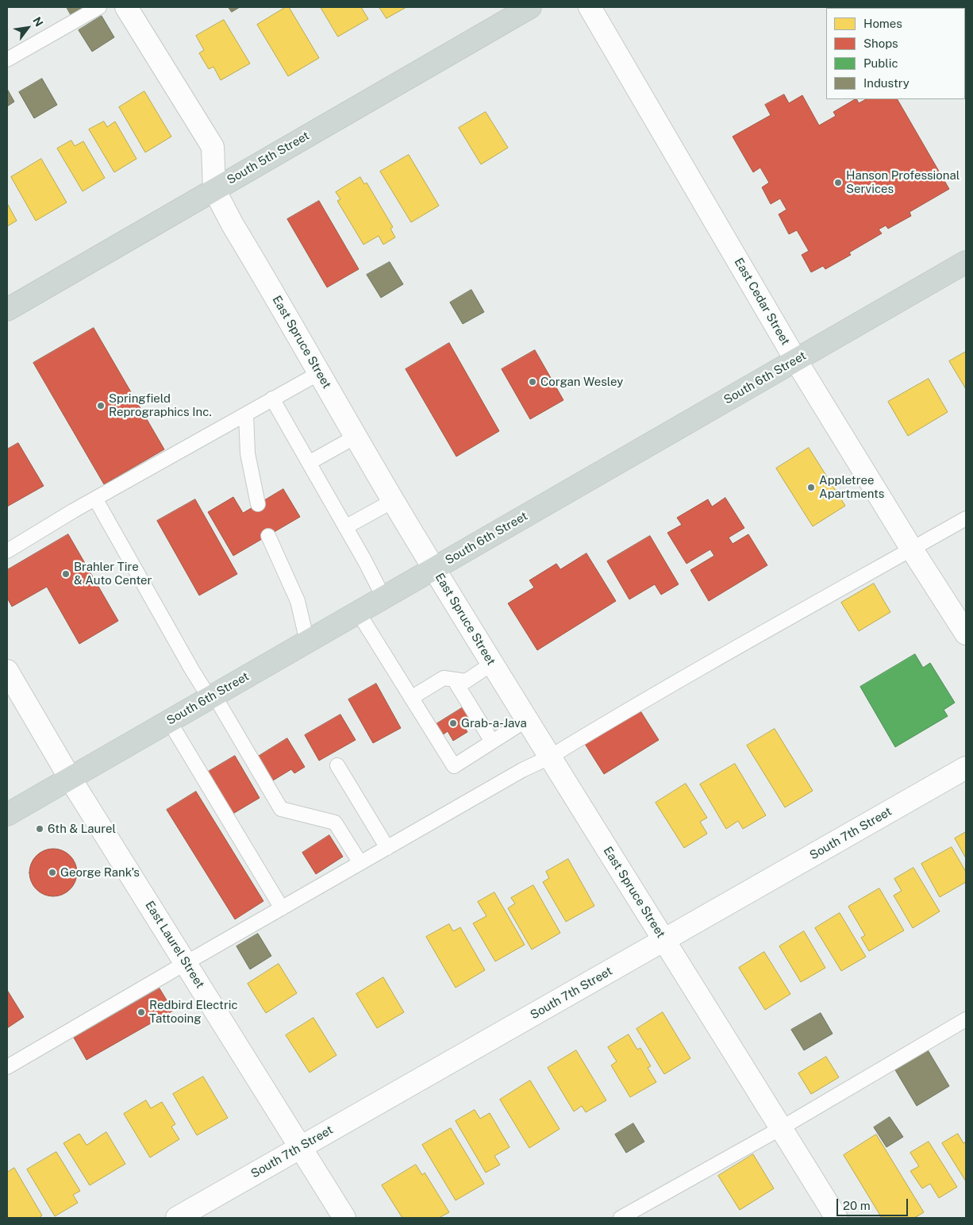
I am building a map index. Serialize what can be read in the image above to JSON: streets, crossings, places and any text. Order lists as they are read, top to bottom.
{
  "streets": {
    "main road": ["South 5th Street", "South 6th Street"],
    "street": [
      "East Cedar Street",
      "East Spruce Street",
      "South 7th Street",
      "East Laurel Street"
    ]
  },
  "crossings": [
    ["South 5th Street", "East Spruce Street"],
    ["East Cedar Street", "South 6th Street"],
    ["East Spruce Street", "South 6th Street"],
    ["East Spruce Street", "South 7th Street"],
    ["South 6th Street", "East Laurel Street"],
    ["South 7th Street", "East Laurel Street"]
  ],
  "places": [
    "Hanson Professional Services",
    "Corgan Wesley",
    "Springfield Reprographics Inc.",
    "Appletree Apartments",
    "Brahler Tire & Auto Center",
    "Grab-a-Java",
    "6th & Laurel",
    "George Rank's",
    "Redbird Electric Tattooing"
  ],
  "legend": [
    "Homes",
    "Shops",
    "Public",
    "Industry"
  ],
  "scale_bar": "20 m",
  "north": "top right"
}
